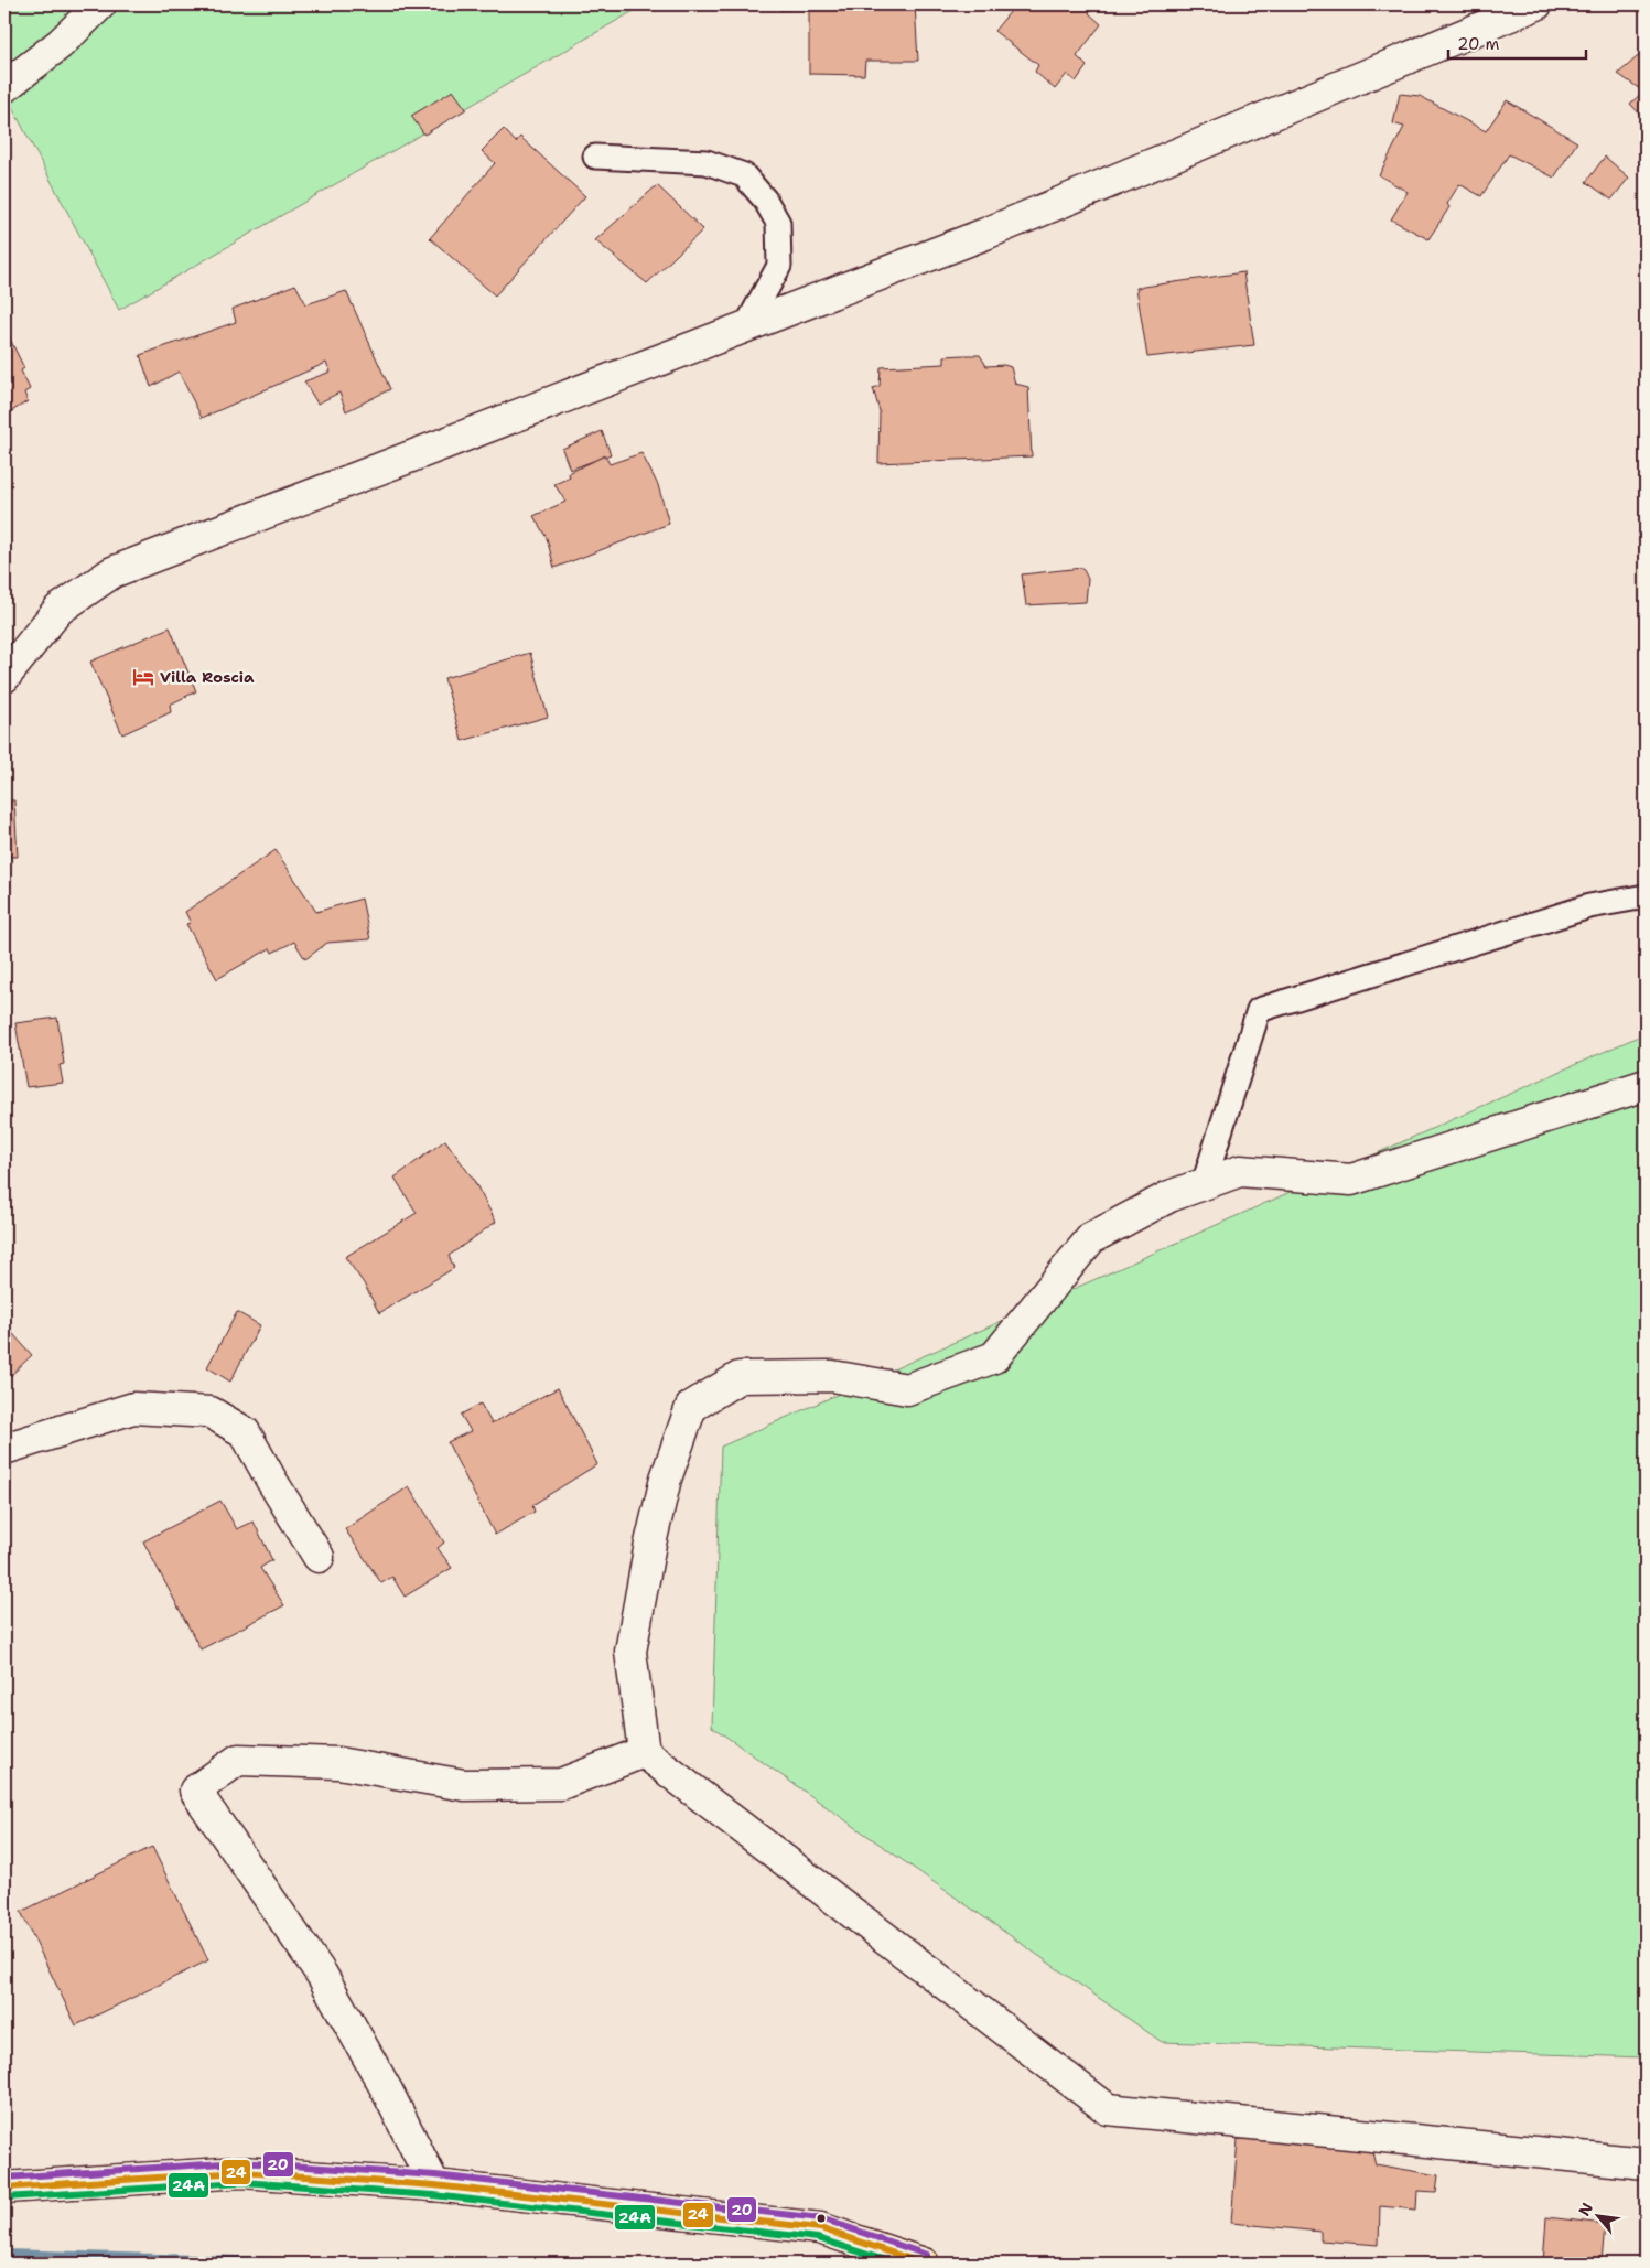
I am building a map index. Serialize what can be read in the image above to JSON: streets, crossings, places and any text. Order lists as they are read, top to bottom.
{
  "places": {
    "hotel": ["Villa Roscia"]
  },
  "lines": ["transit line 20", "transit line 24", "transit line 24A"],
  "scale_bar": "20 m",
  "north": "top left"
}
